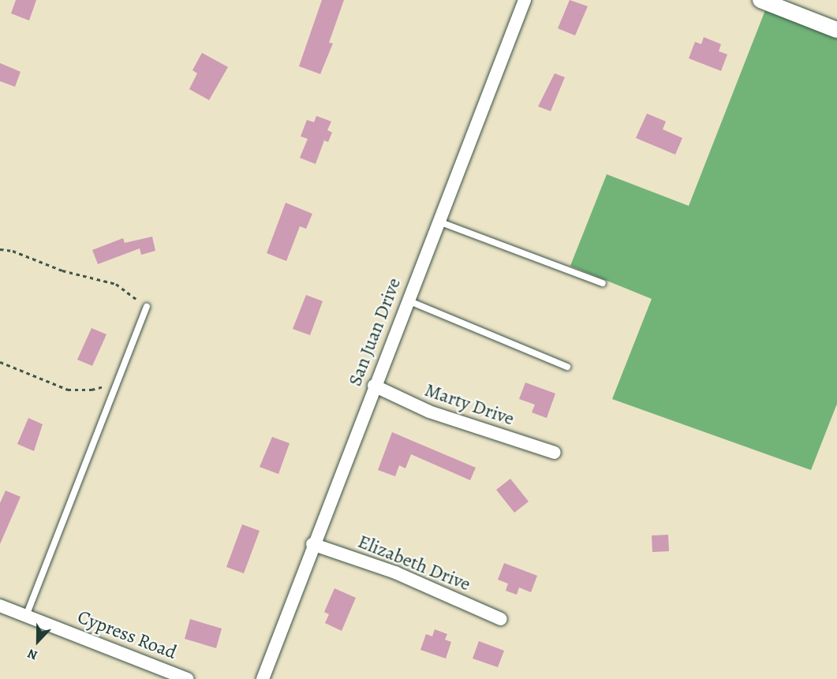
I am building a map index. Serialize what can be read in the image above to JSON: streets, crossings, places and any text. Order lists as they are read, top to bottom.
{
  "streets": {
    "street": [
      "San Juan Drive",
      "Marty Drive",
      "Elizabeth Drive",
      "Cypress Road"
    ]
  },
  "crossings": [
    ["San Juan Drive", "Marty Drive"],
    ["San Juan Drive", "Elizabeth Drive"]
  ],
  "north": "bottom"
}
